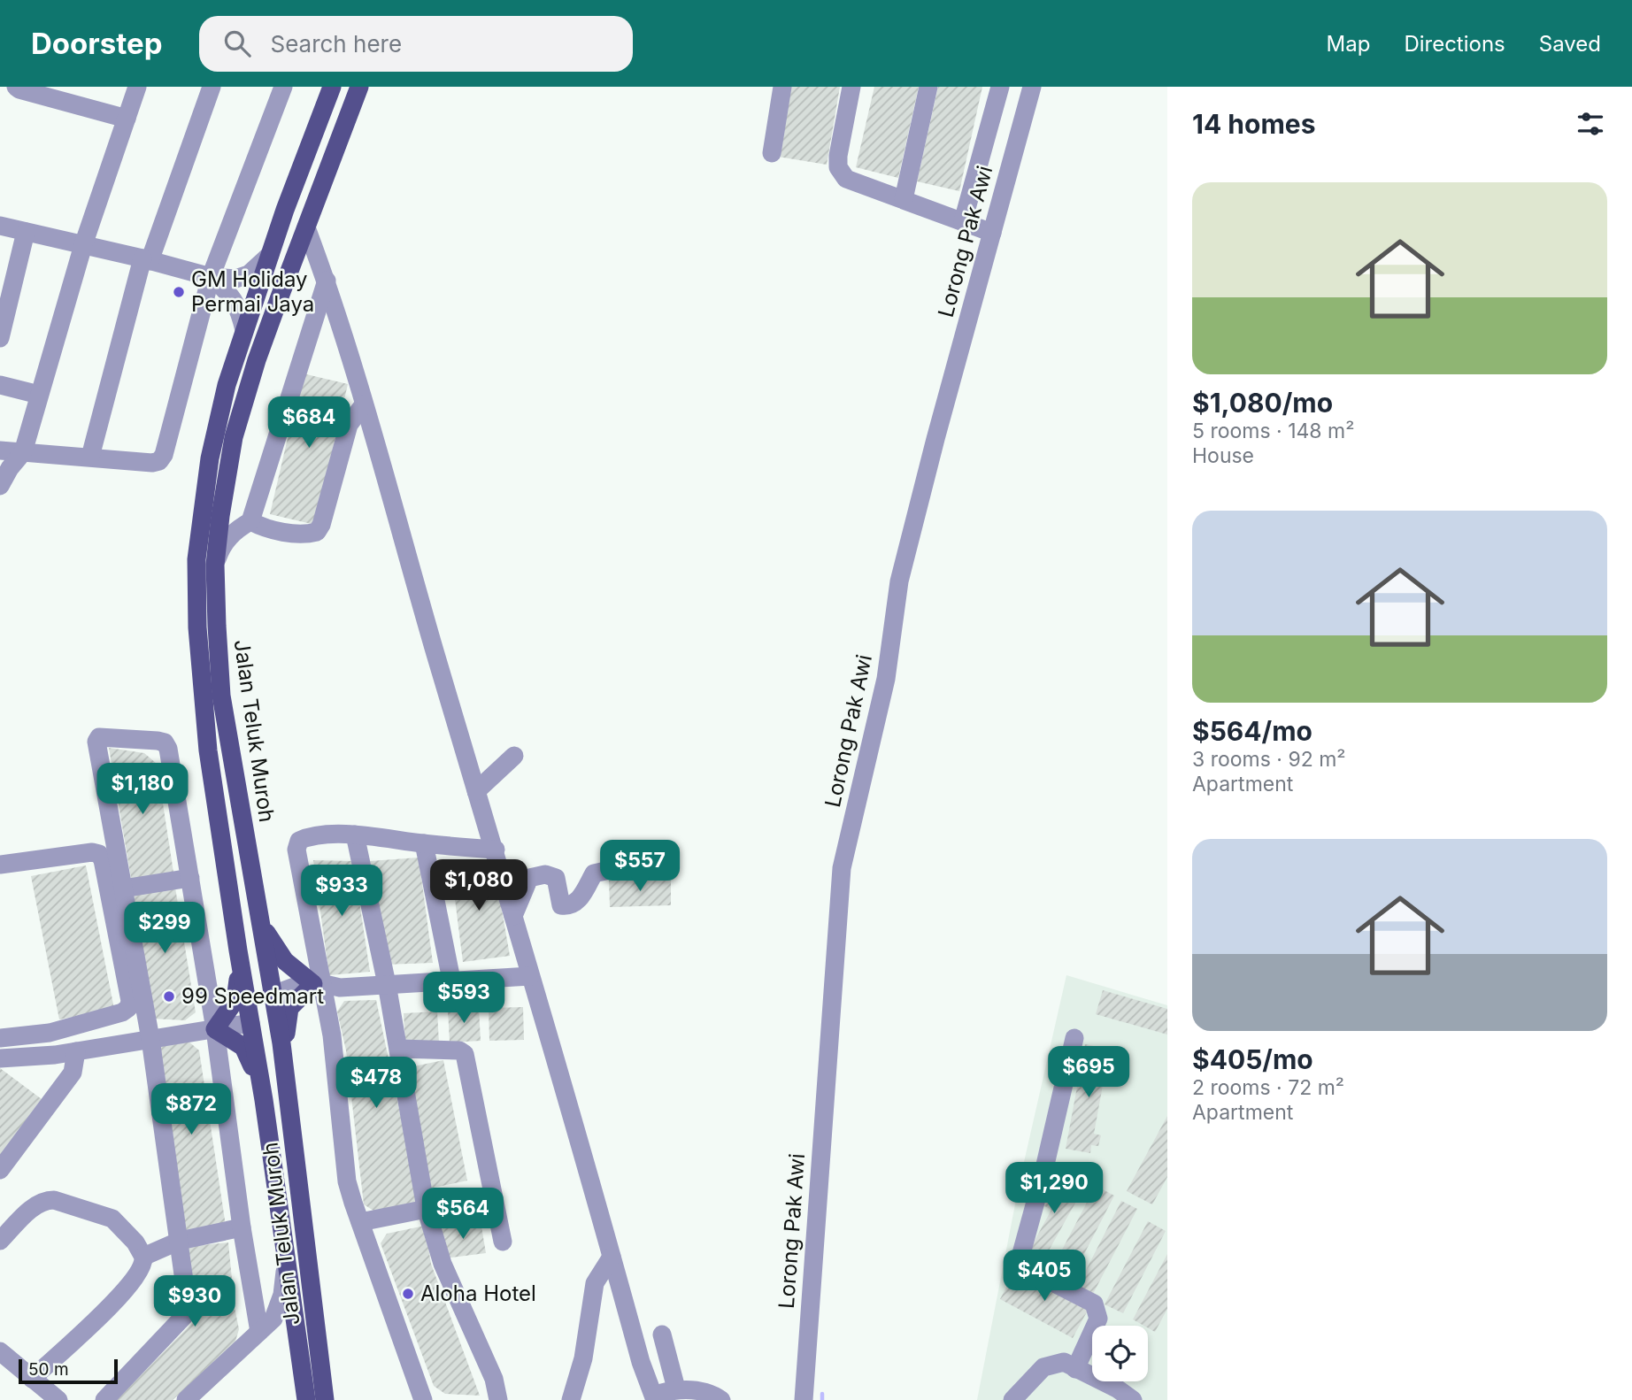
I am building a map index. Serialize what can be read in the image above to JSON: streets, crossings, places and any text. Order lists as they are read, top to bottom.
{
  "streets": {
    "main road": ["Jalan Teluk Muroh"],
    "street": ["Lorong Pak Awi"]
  },
  "places": ["GM Holiday Permai Jaya", "99 Speedmart", "Aloha Hotel"],
  "scale_bar": "50 m",
  "page": {
    "header": "Doorstep",
    "search": "Search here",
    "nav": ["Map", "Directions", "Saved"],
    "heading": "14 homes",
    "list": [
      {
        "name": "$1,080/mo",
        "note": "5 rooms · 148 m² · House"
      },
      {
        "name": "$564/mo",
        "note": "3 rooms · 92 m² · Apartment"
      },
      {
        "name": "$405/mo",
        "note": "2 rooms · 72 m² · Apartment"
      }
    ],
    "price": [
      "$684",
      "$1,180",
      "$557",
      "$1,080",
      "$933",
      "$299",
      "$593",
      "$695",
      "$478",
      "$872",
      "$1,290",
      "$564",
      "$405",
      "$930"
    ],
    "scale": "50 m"
  }
}
